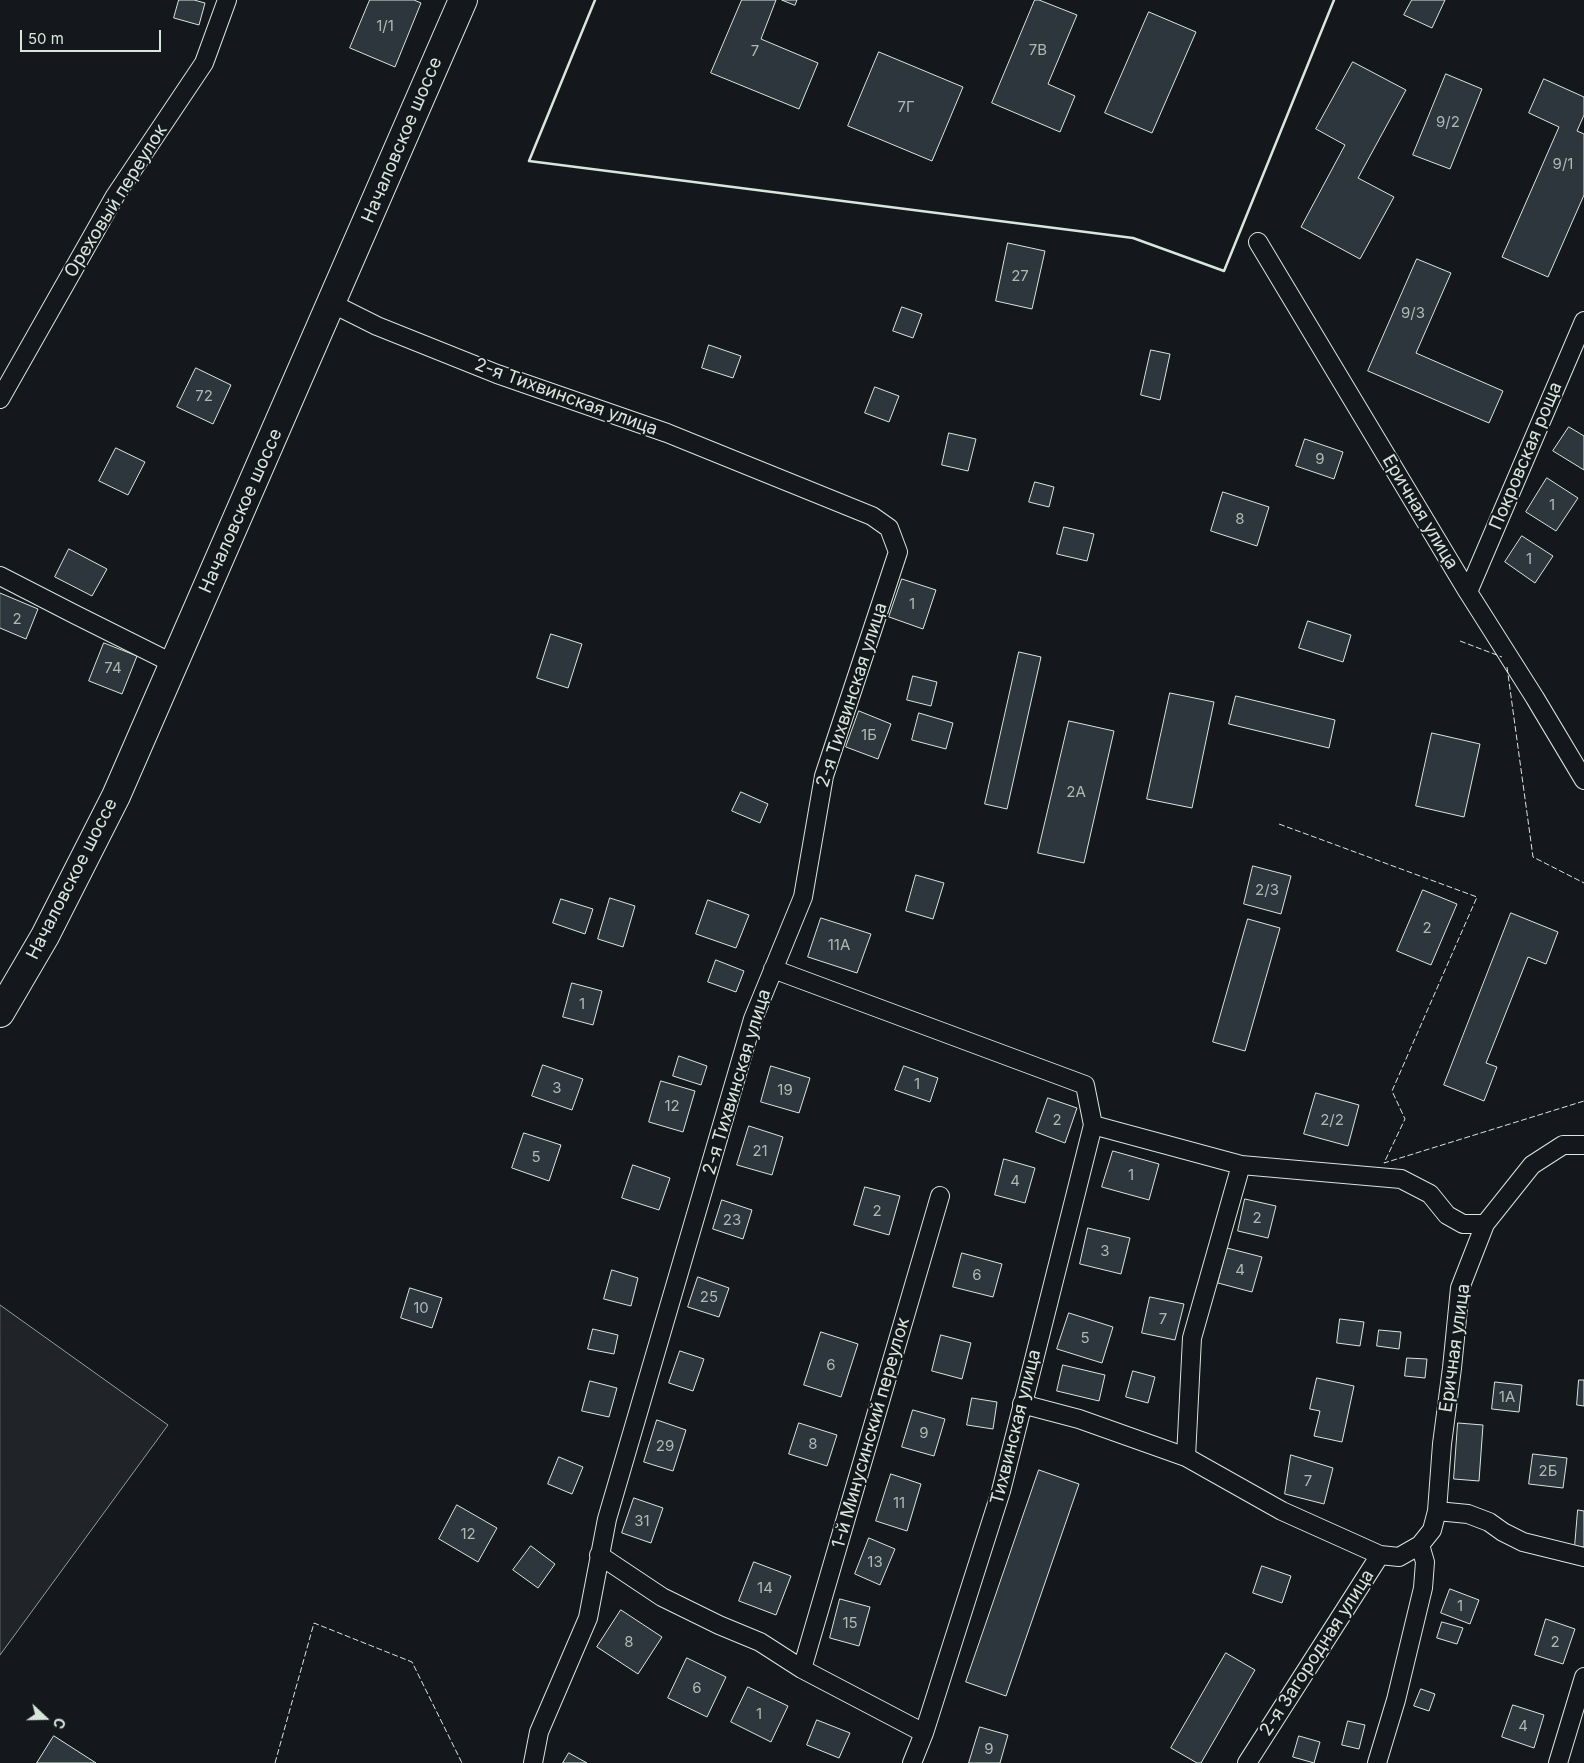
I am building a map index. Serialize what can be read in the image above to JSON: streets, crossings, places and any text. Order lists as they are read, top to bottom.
{
  "streets": {
    "main road": ["Началовское шоссе"],
    "street": [
      "Ореховый переулок",
      "2-я Тихвинская улица",
      "Покровская роща",
      "Еричная улица",
      "Тихвинская улица",
      "1-й Минусинский переулок",
      "2-я Загородная улица"
    ]
  },
  "crossings": [
    ["Началовское шоссе", "2-я Тихвинская улица"],
    ["2-я Тихвинская улица", "Тихвинская улица"],
    ["Покровская роща", "Еричная улица"],
    ["Еричная улица", "2-я Загородная улица"]
  ],
  "house_numbers": [
    "1/1",
    "7В",
    "7",
    "7Г",
    "9/2",
    "9/1",
    "27",
    "9/3",
    "72",
    "9",
    "1",
    "8",
    "1",
    "1",
    "2",
    "74",
    "1Б",
    "2А",
    "2/3",
    "2",
    "11А",
    "1",
    "1",
    "3",
    "19",
    "12",
    "2",
    "2/2",
    "21",
    "5",
    "1",
    "4",
    "2",
    "2",
    "23",
    "3",
    "4",
    "6",
    "25",
    "10",
    "7",
    "5",
    "6",
    "1А",
    "9",
    "8",
    "29",
    "2Б",
    "7",
    "11",
    "31",
    "12",
    "13",
    "14",
    "1",
    "15",
    "8",
    "2",
    "6",
    "1",
    "4",
    "9"
  ],
  "scale_bar": "50 m",
  "north": "right"
}
